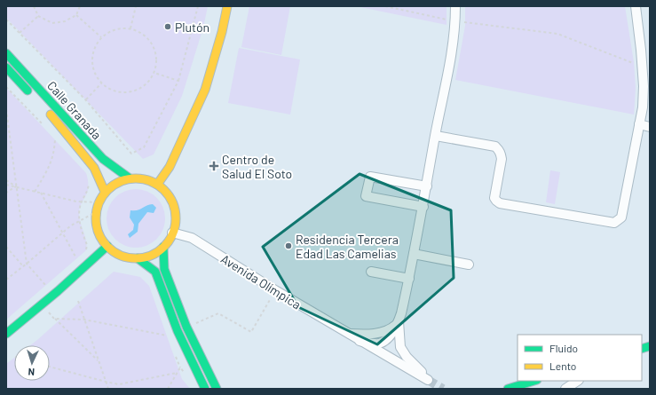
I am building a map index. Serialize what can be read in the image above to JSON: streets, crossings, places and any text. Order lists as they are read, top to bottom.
{
  "streets": {
    "street": ["Calle Granada", "Avenida Olímpica"]
  },
  "crossings": [
    ["Calle Granada", "Avenida Olímpica"]
  ],
  "places": {
    "other": ["Plutón", "Residencia Tercera Edad Las Camelias"],
    "health": ["Centro de Salud El Soto"]
  },
  "legend": ["Fluido", "Lento"],
  "north": "bottom"
}
